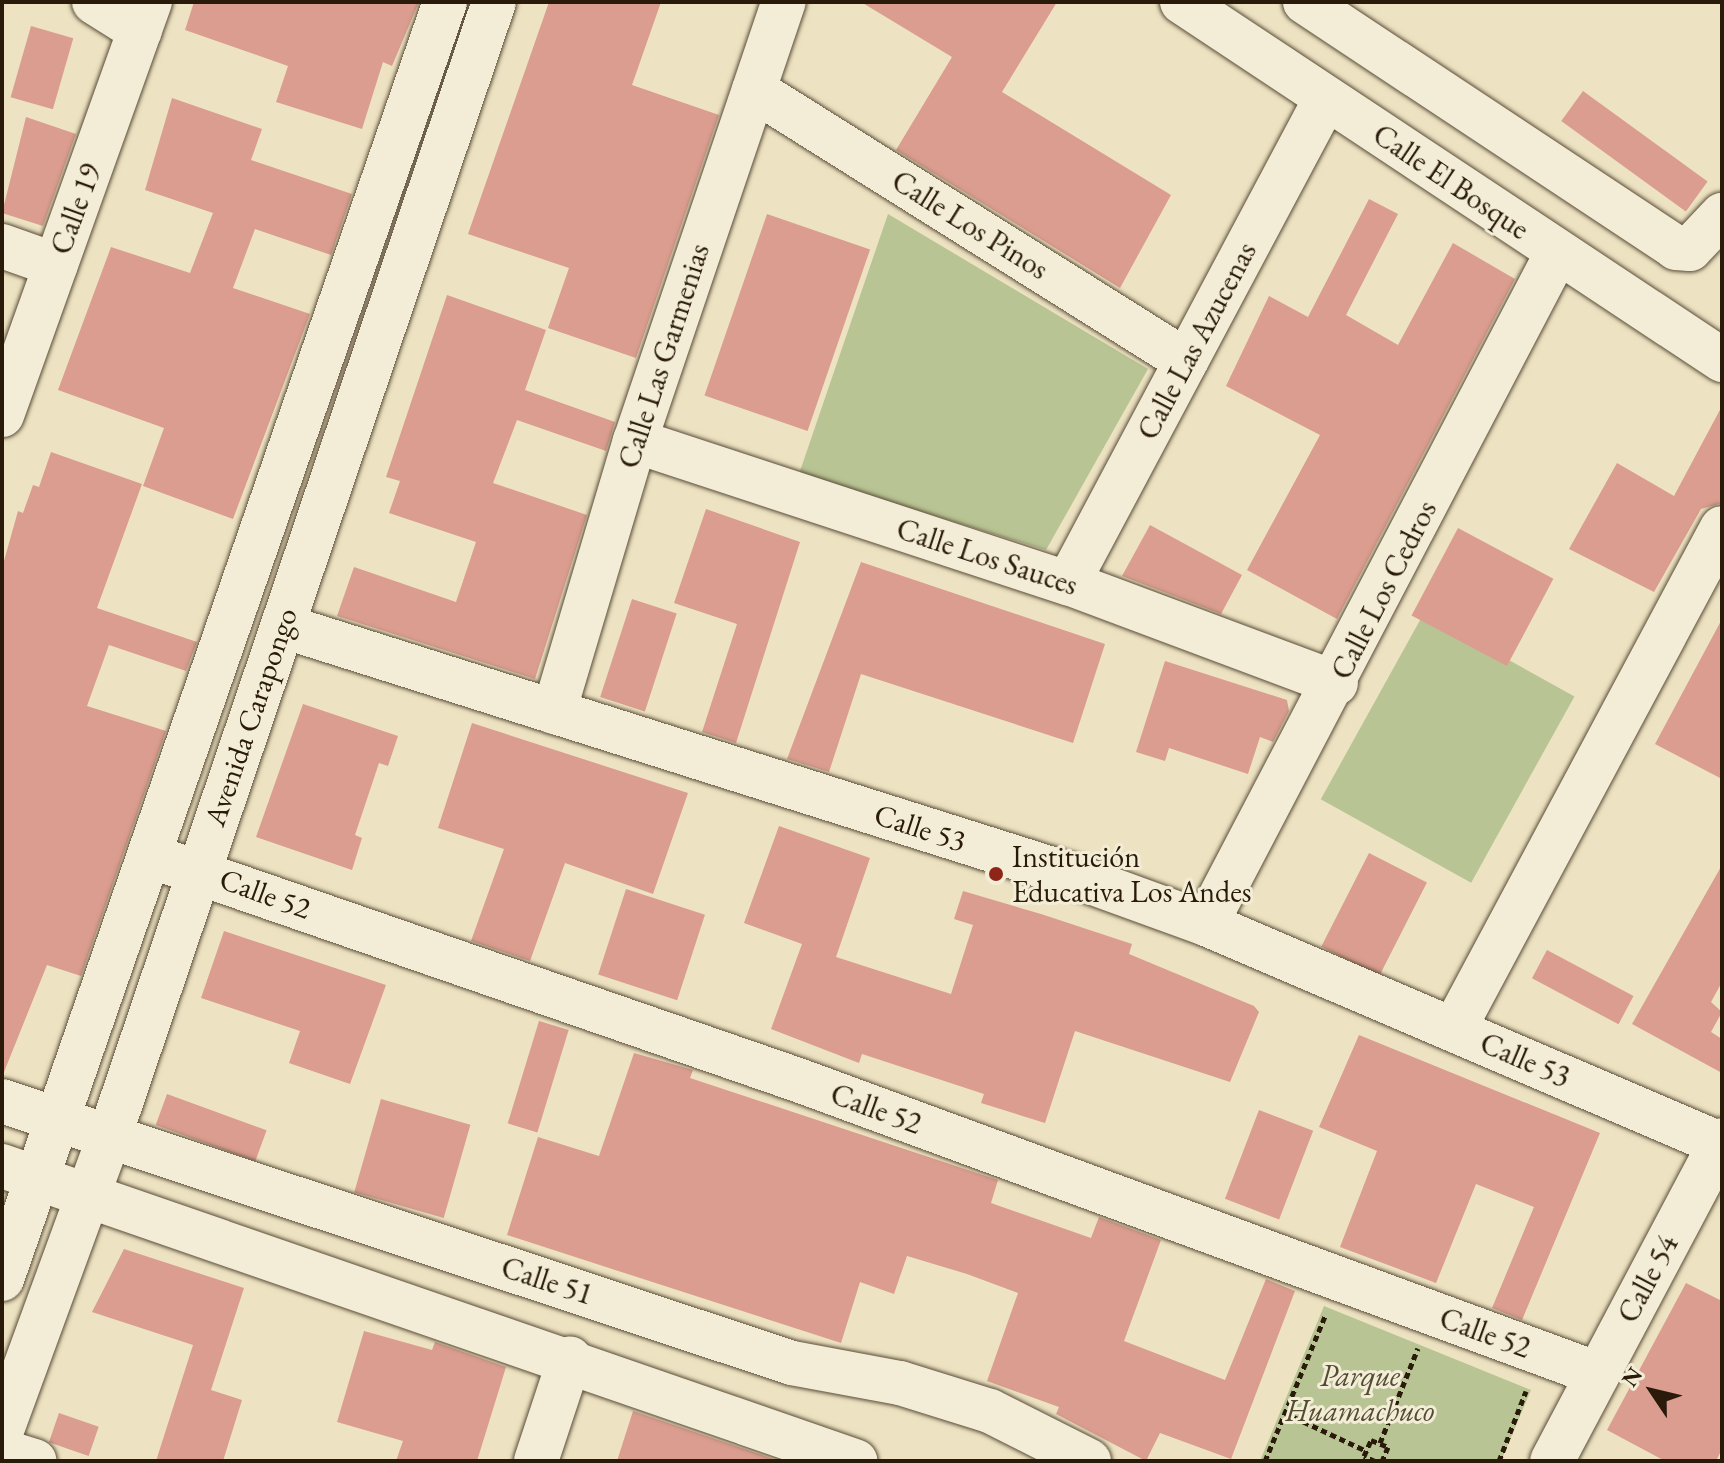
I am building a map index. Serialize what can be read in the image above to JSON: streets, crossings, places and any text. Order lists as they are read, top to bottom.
{
  "streets": {
    "street": [
      "Calle El Bosque",
      "Calle 19",
      "Calle Los Pinos",
      "Calle Las Azucenas",
      "Calle Las Garmenias",
      "Calle Los Sauces",
      "Calle Los Cedros",
      "Avenida Carapongo",
      "Calle 53",
      "Calle 52",
      "Calle 54",
      "Calle 51"
    ]
  },
  "crossings": [
    ["Calle El Bosque", "Calle Las Azucenas"],
    ["Calle El Bosque", "Calle Los Cedros"],
    ["Calle Los Pinos", "Calle Las Azucenas"],
    ["Calle Los Pinos", "Calle Las Garmenias"],
    ["Calle Las Azucenas", "Calle Los Sauces"],
    ["Calle Las Garmenias", "Calle Los Sauces"],
    ["Calle Las Garmenias", "Calle 53"],
    ["Calle Los Sauces", "Calle Los Cedros"],
    ["Calle Los Cedros", "Calle 53"],
    ["Avenida Carapongo", "Calle 53"],
    ["Avenida Carapongo", "Calle 52"],
    ["Avenida Carapongo", "Calle 51"],
    ["Calle 53", "Calle 54"],
    ["Calle 52", "Calle 54"]
  ],
  "parks": ["Parque Huamachuco"],
  "places": ["Institución Educativa Los Andes"],
  "north": "top left"
}
